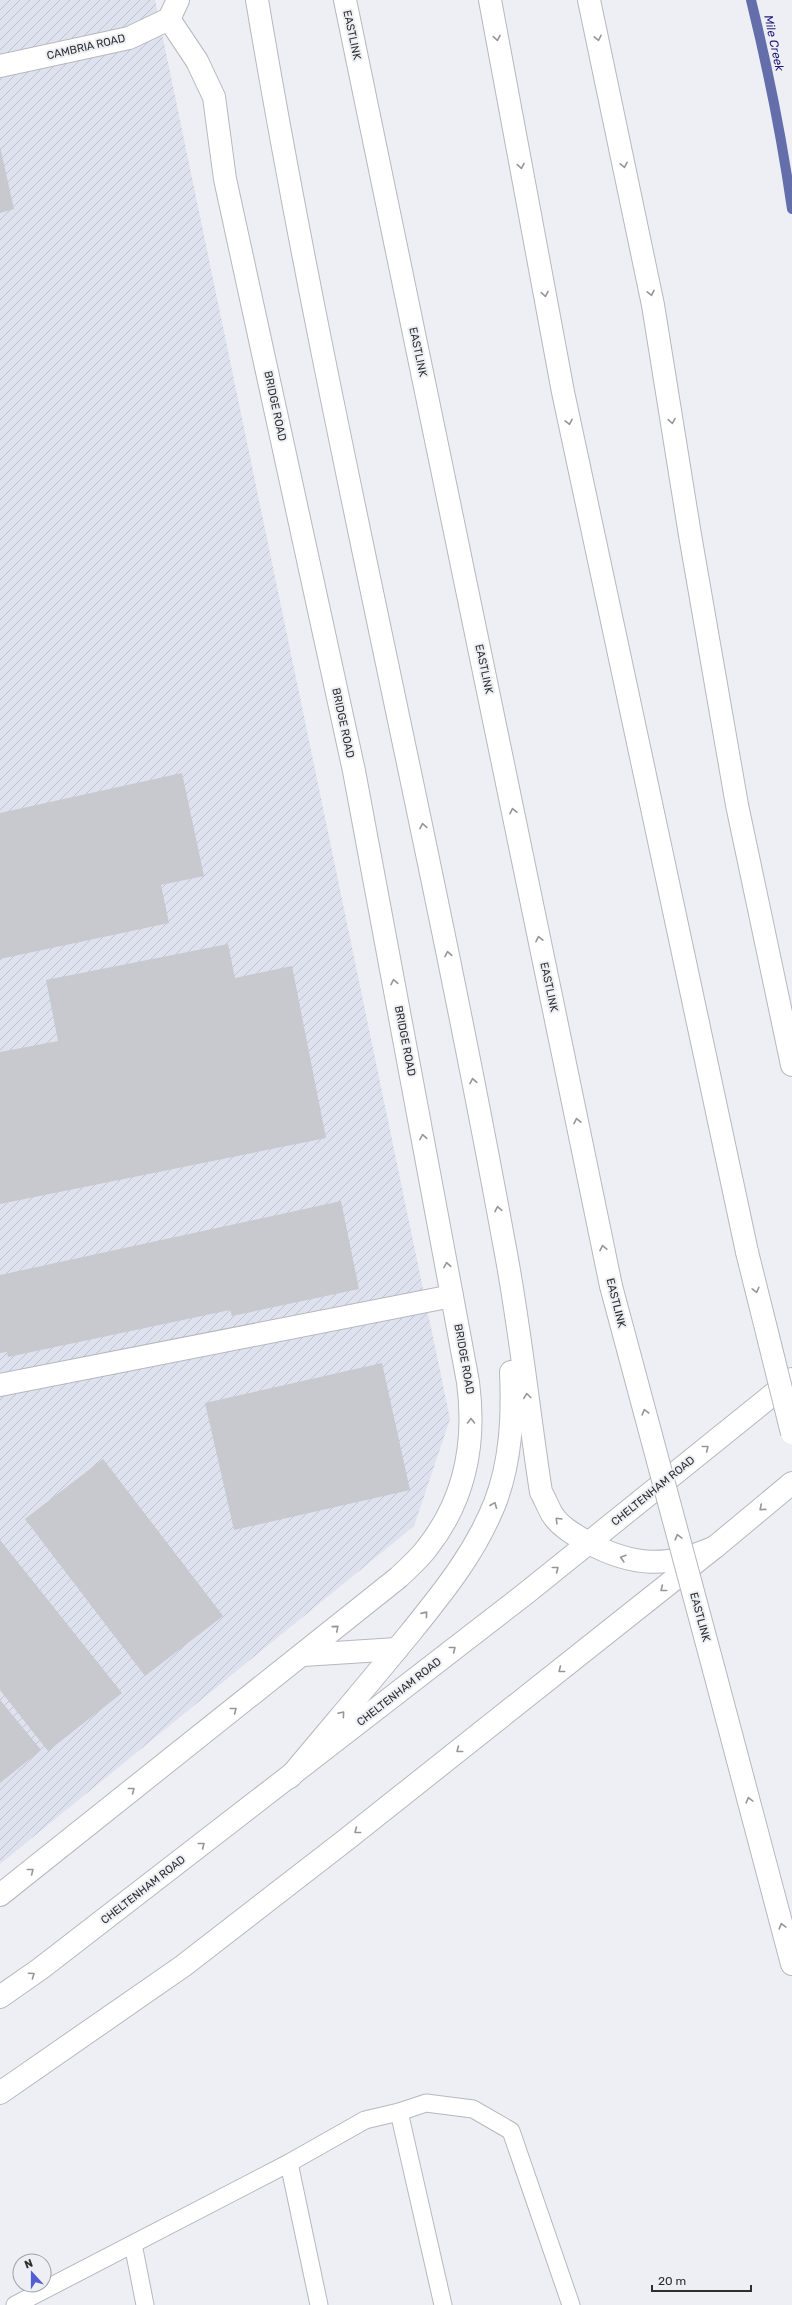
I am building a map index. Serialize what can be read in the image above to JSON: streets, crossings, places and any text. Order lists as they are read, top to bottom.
{
  "streets": {
    "main road": [
      "EASTLINK",
      "CAMBRIA ROAD",
      "BRIDGE ROAD",
      "CHELTENHAM ROAD"
    ]
  },
  "crossings": [
    ["CAMBRIA ROAD", "BRIDGE ROAD"]
  ],
  "water": ["Mile Creek"],
  "scale_bar": "20 m",
  "north": "top"
}
